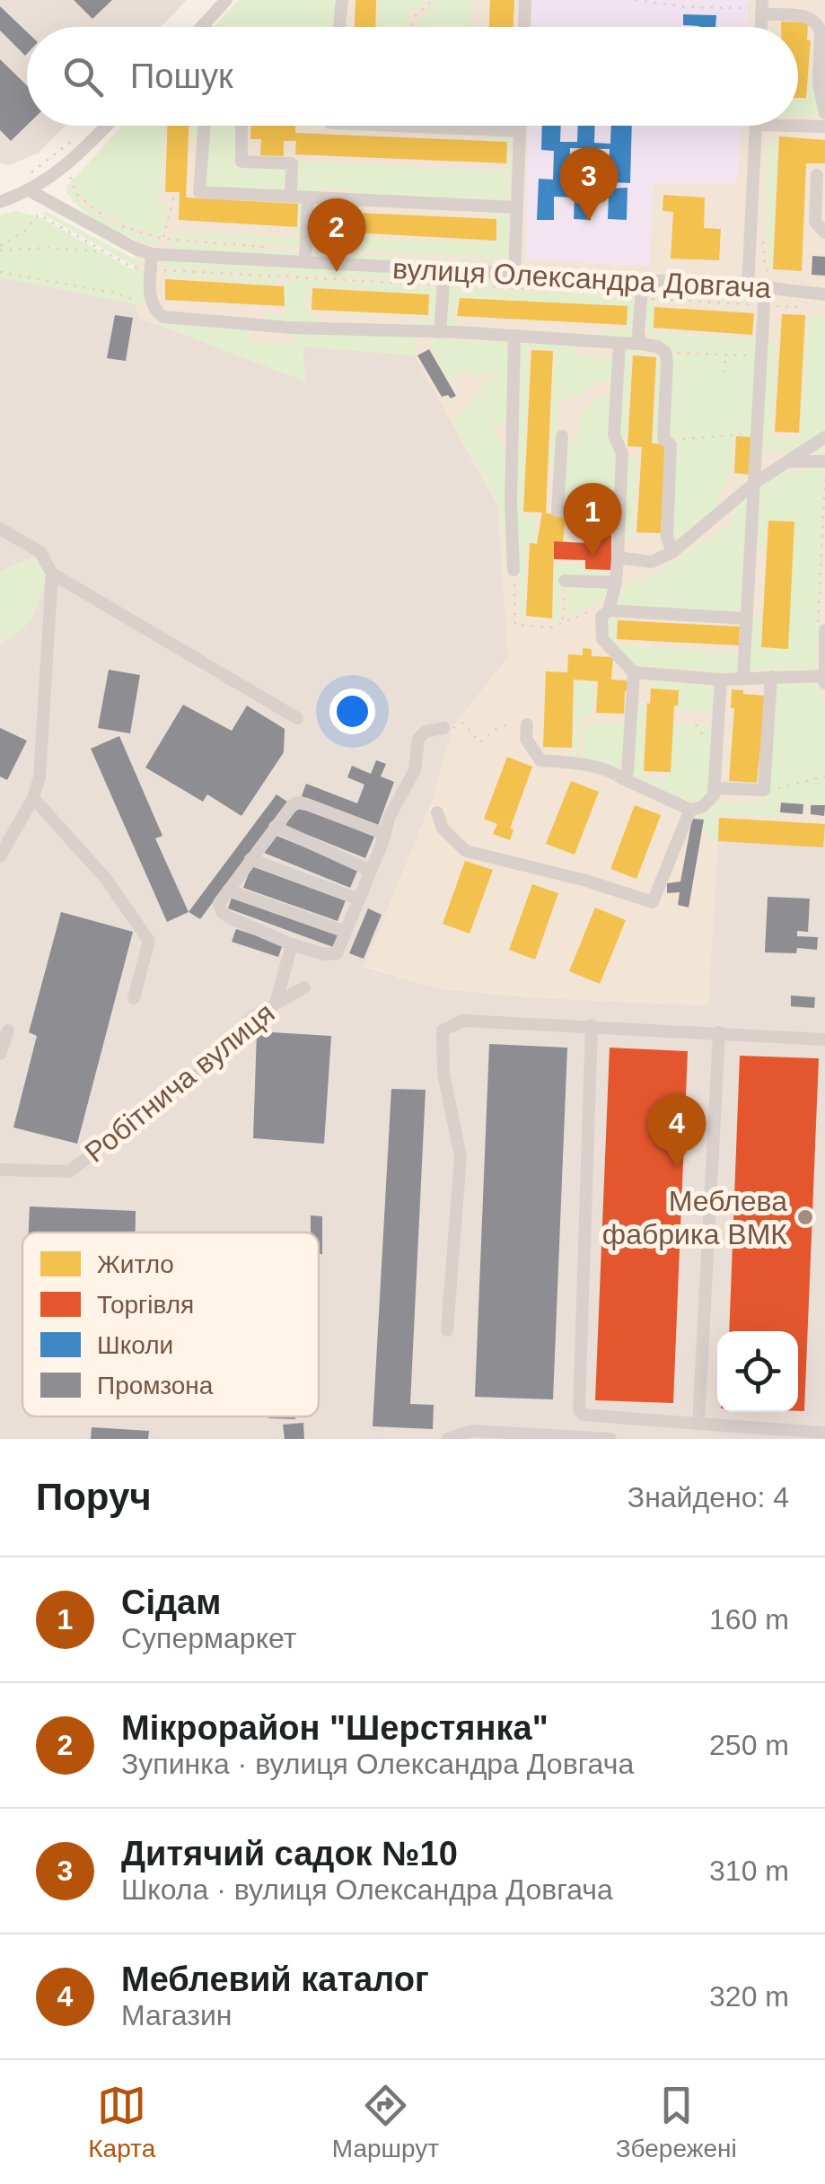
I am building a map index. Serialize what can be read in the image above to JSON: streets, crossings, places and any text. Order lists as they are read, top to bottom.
{
  "streets": {
    "street": ["вулиця Олександра Довгача", "Робітнича вулиця"]
  },
  "places": ["Меблева фабрика ВМК"],
  "legend": [
    "Житло",
    "Торгівля",
    "Школи",
    "Промзона"
  ],
  "page": {
    "search": "Пошук",
    "pins": [
      "3",
      "2",
      "1",
      "4"
    ],
    "heading": ["Поруч", "Знайдено: 4"],
    "list": [
      {
        "mark": "1",
        "name": "Сідам",
        "note": "Супермаркет",
        "value": "160 m"
      },
      {
        "mark": "2",
        "name": "Мікрорайон \"Шерстянка\"",
        "note": "Зупинка · вулиця Олександра Довгача",
        "value": "250 m"
      },
      {
        "mark": "3",
        "name": "Дитячий садок №10",
        "note": "Школа · вулиця Олександра Довгача",
        "value": "310 m"
      },
      {
        "mark": "4",
        "name": "Меблевий каталог",
        "note": "Магазин",
        "value": "320 m"
      }
    ],
    "nav": ["Карта", "Маршрут", "Збережені"]
  }
}
